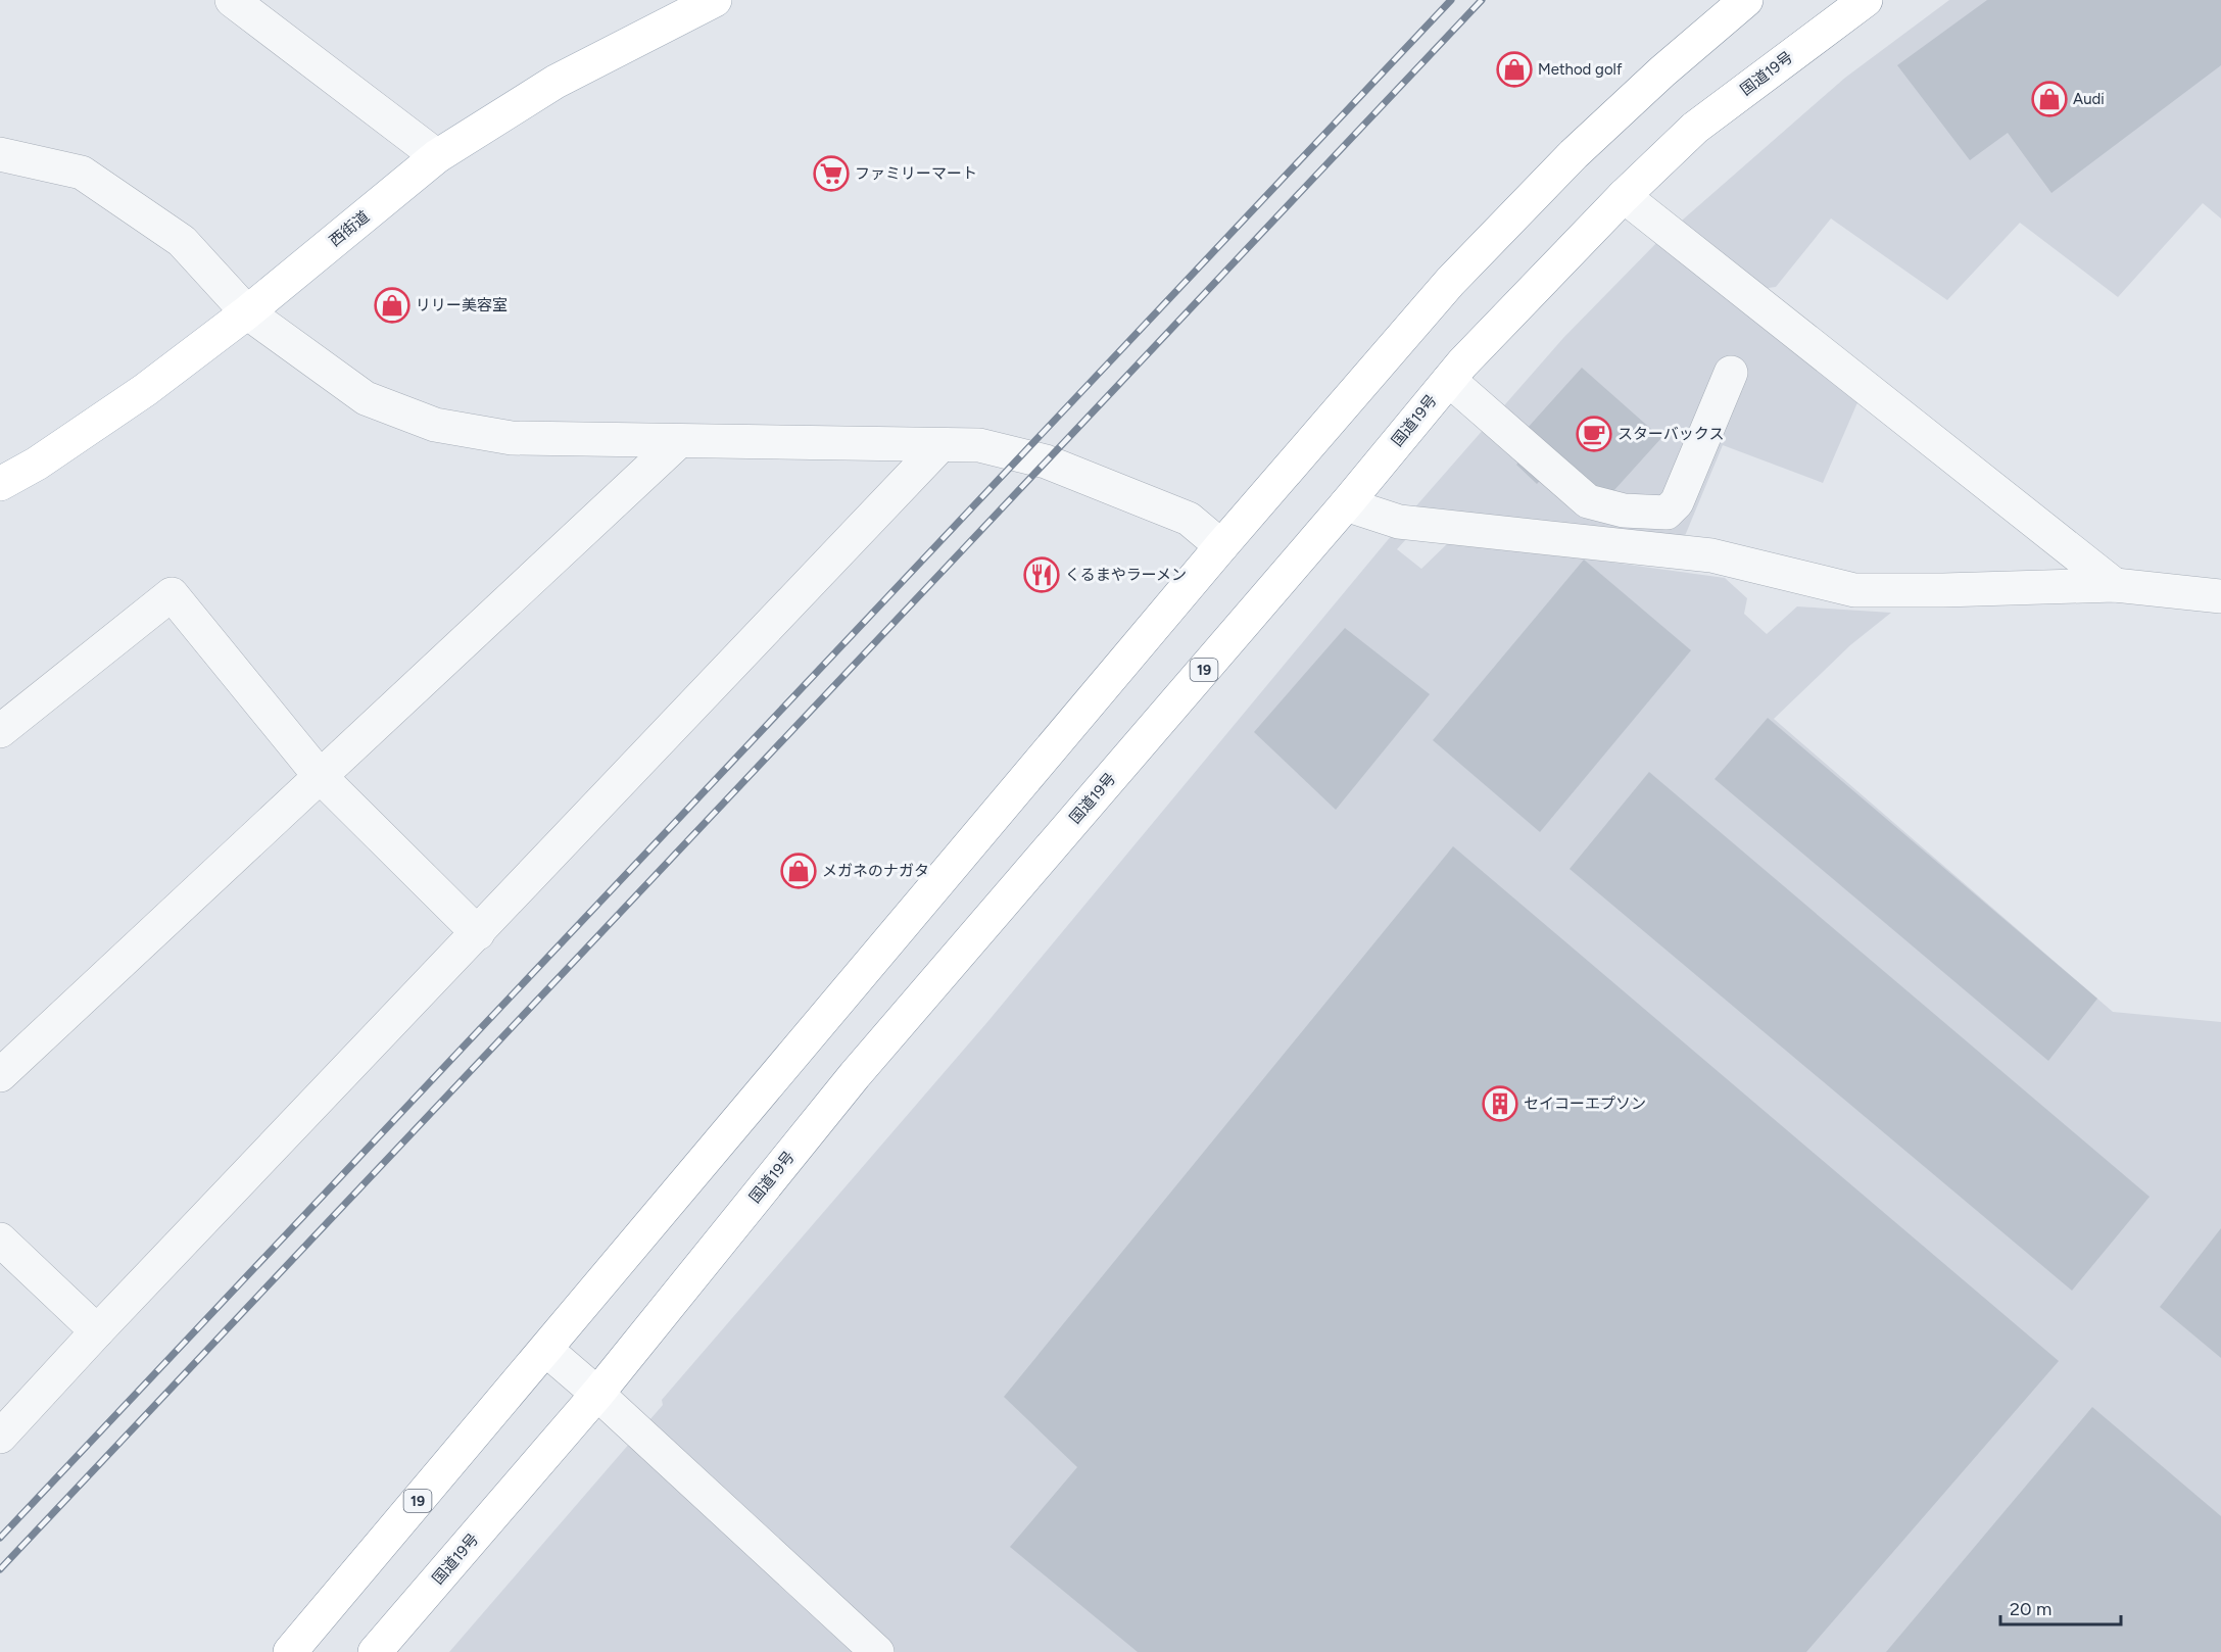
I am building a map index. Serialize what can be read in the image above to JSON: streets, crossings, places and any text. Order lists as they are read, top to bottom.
{
  "streets": {
    "main road": ["国道19号", "西街道", "19"]
  },
  "places": {
    "shop": [
      "Method golf",
      "Audi",
      "リリー美容室",
      "メガネのナガタ"
    ],
    "supermarket": ["ファミリーマート"],
    "cafe": ["スターバックス"],
    "restaurant": ["くるまやラーメン"],
    "building": ["セイコーエプソン"]
  },
  "scale_bar": "20 m"
}
